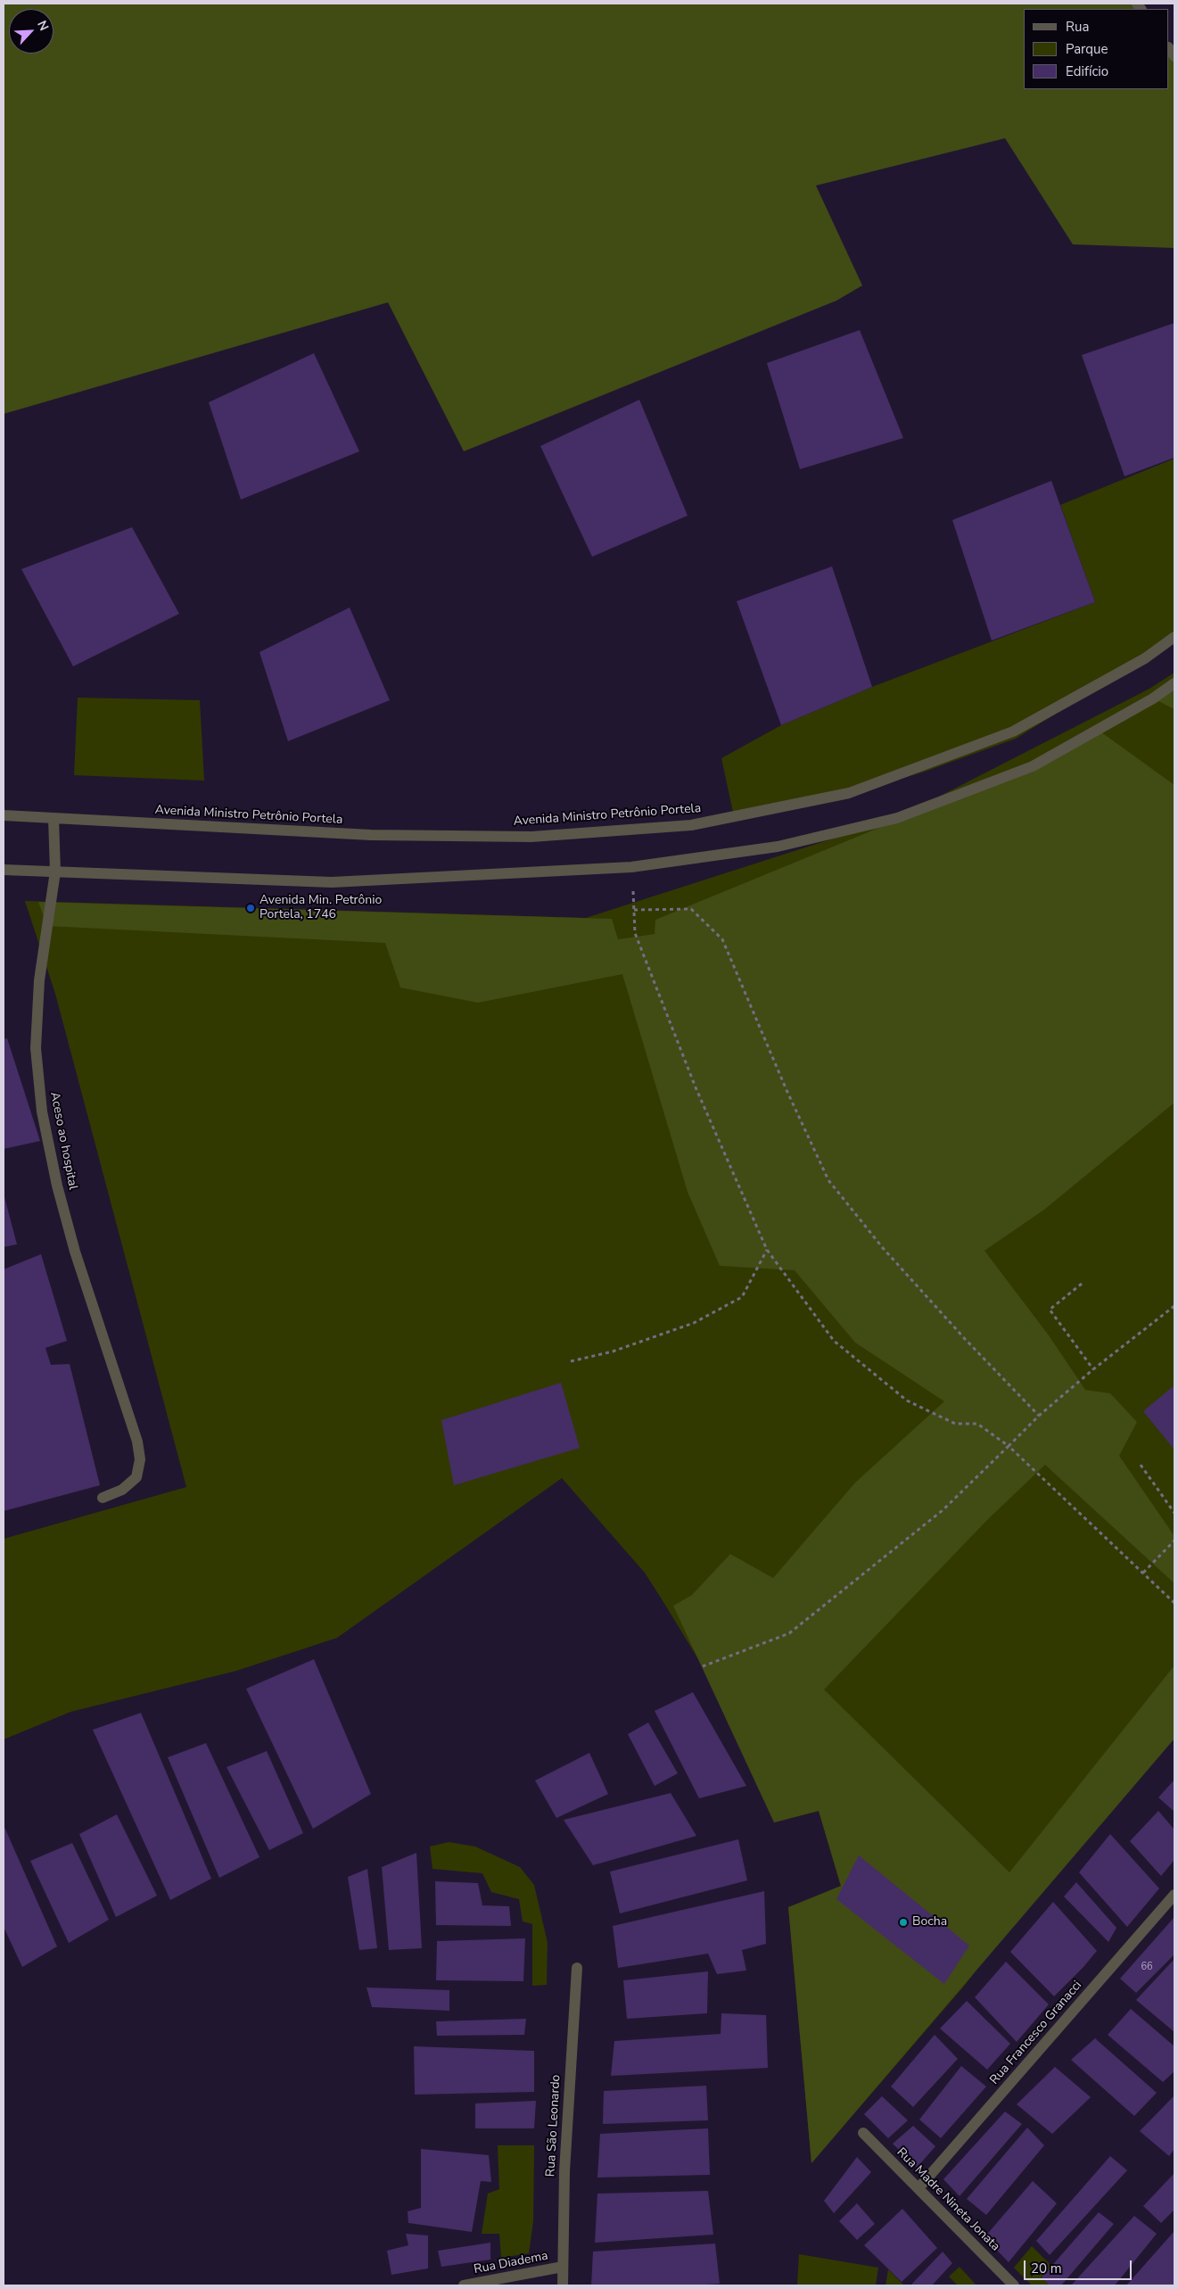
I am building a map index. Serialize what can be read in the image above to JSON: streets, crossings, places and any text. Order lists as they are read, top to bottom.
{
  "streets": {
    "street": [
      "Avenida Ministro Petrônio Portela",
      "Aceso ao hospital",
      "Rua Francesco Granacci",
      "Rua São Leonardo",
      "Rua Madre Nineta Jonata",
      "Rua Diadema"
    ]
  },
  "crossings": [
    ["Avenida Ministro Petrônio Portela", "Aceso ao hospital"],
    ["Rua Francesco Granacci", "Rua Madre Nineta Jonata"],
    ["Rua São Leonardo", "Rua Diadema"]
  ],
  "places": ["Avenida Min. Petrônio Portela, 1746", "Bocha"],
  "house_numbers": ["66"],
  "legend": ["Rua", "Parque", "Edifício"],
  "scale_bar": "20 m",
  "north": "top right"
}
